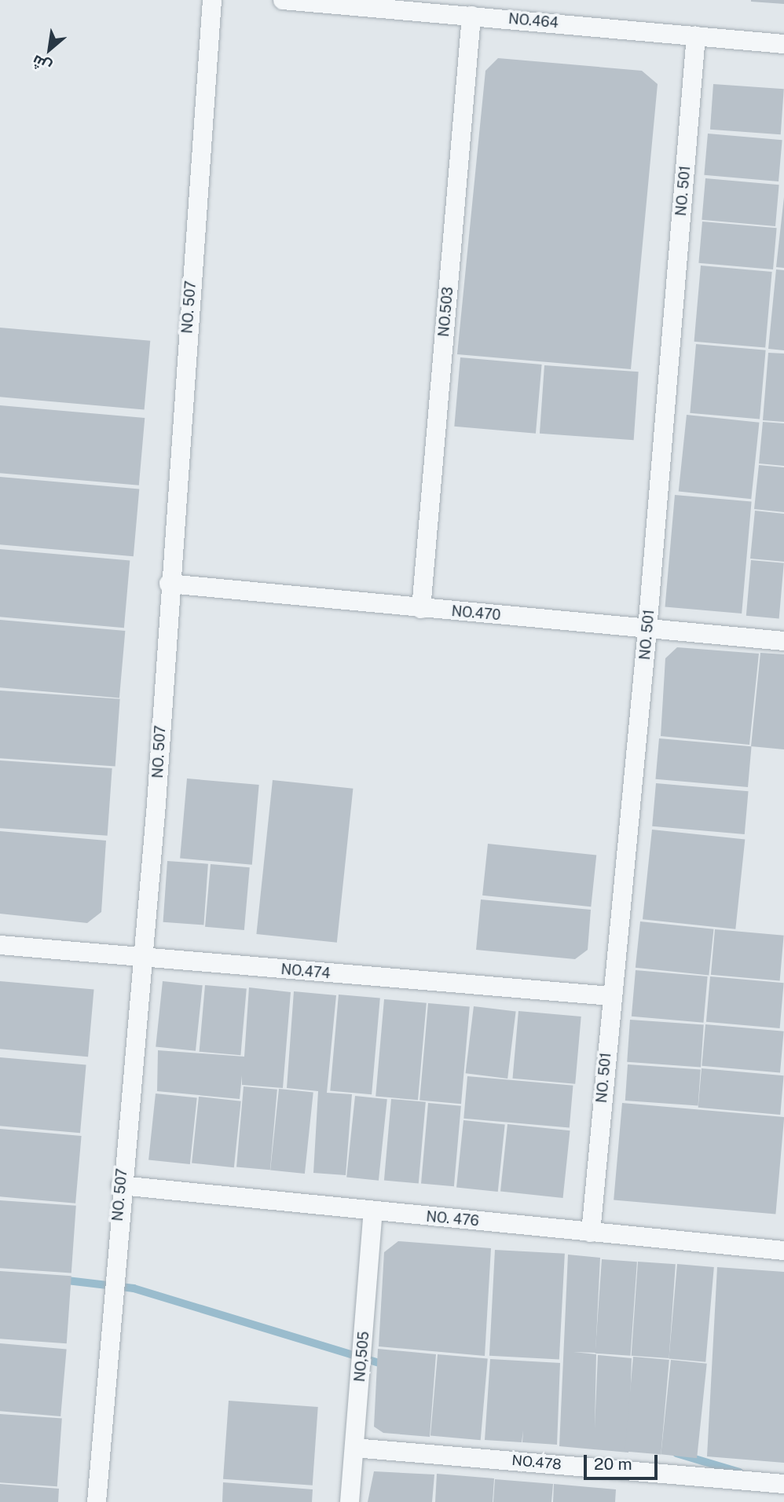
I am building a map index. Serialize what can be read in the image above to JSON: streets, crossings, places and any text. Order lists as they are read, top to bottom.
{
  "streets": {
    "street": [
      "NO.464",
      "NO. 501",
      "NO. 507",
      "NO.503",
      "NO.470",
      "NO.474",
      "NO. 476",
      "NO,505",
      "NO.478"
    ]
  },
  "crossings": [
    ["NO.464", "NO. 501"],
    ["NO.464", "NO.503"],
    ["NO. 501", "NO.470"],
    ["NO. 501", "NO.474"],
    ["NO. 501", "NO. 476"],
    ["NO. 507", "NO.470"],
    ["NO. 507", "NO.474"],
    ["NO. 507", "NO. 476"],
    ["NO.503", "NO.470"],
    ["NO. 476", "NO,505"],
    ["NO,505", "NO.478"]
  ],
  "scale_bar": "20 m",
  "north": "bottom left"
}
